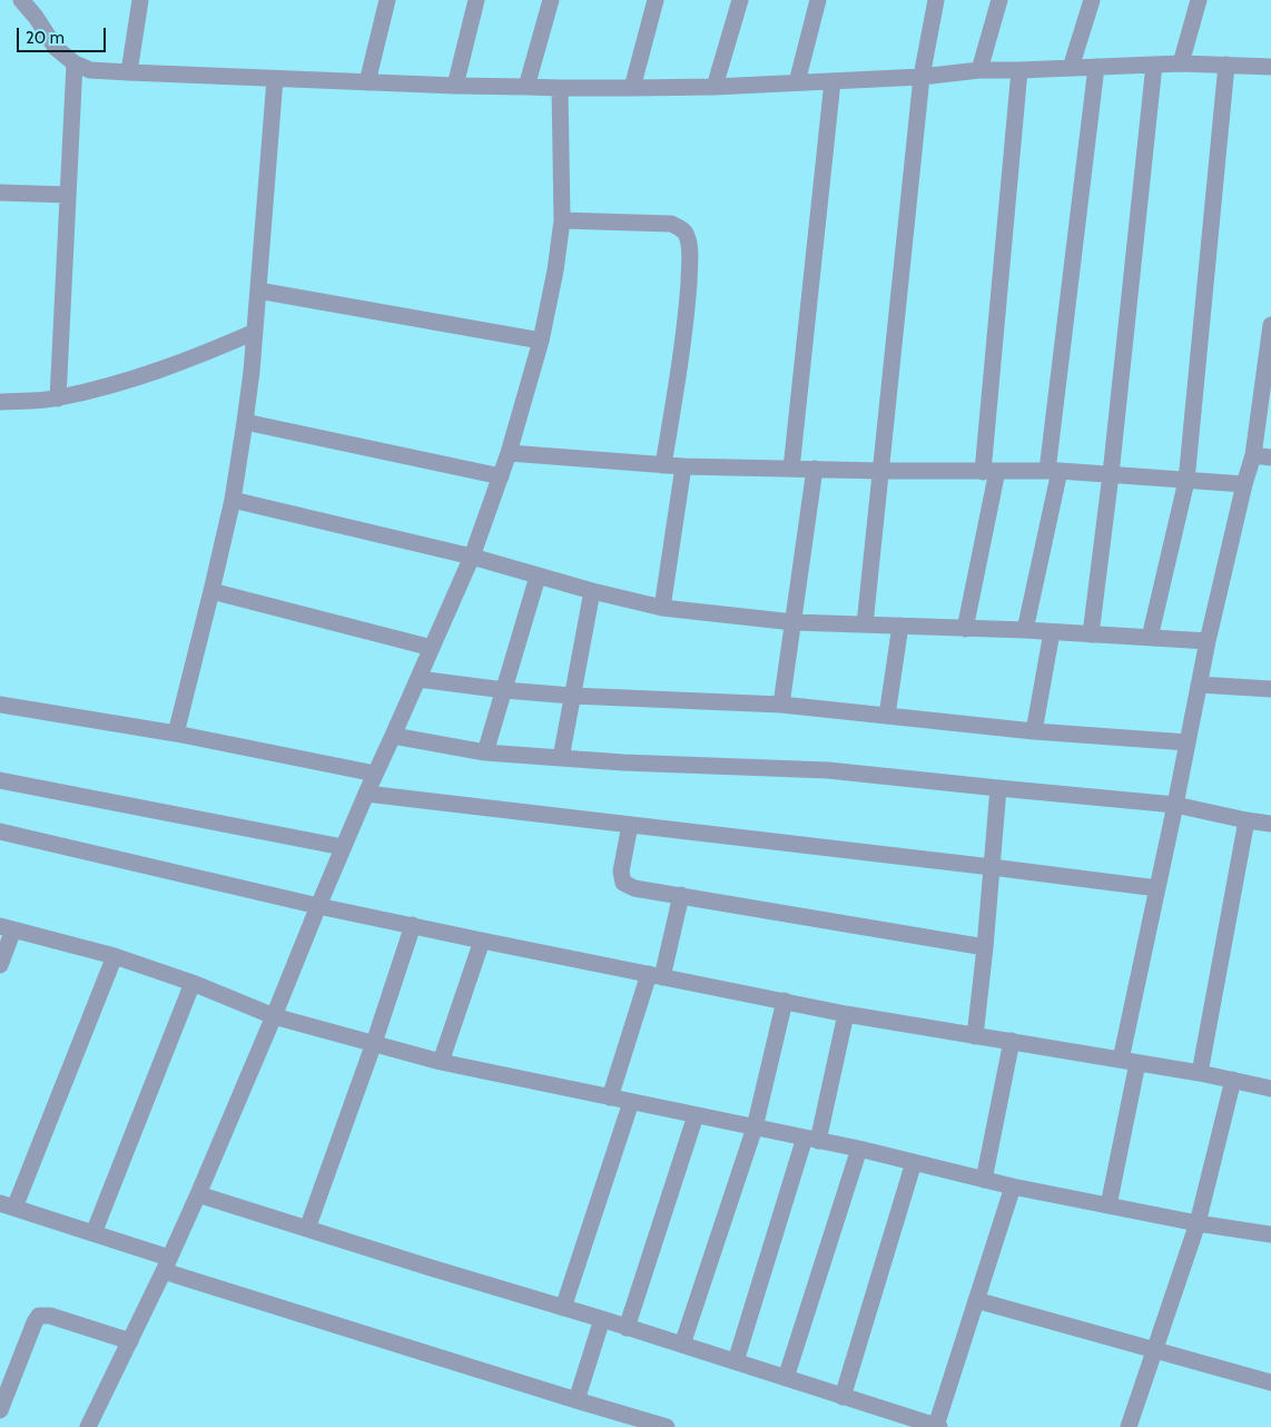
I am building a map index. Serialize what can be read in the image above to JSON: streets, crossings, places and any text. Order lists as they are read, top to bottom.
{
  "scale_bar": "20 m"
}
